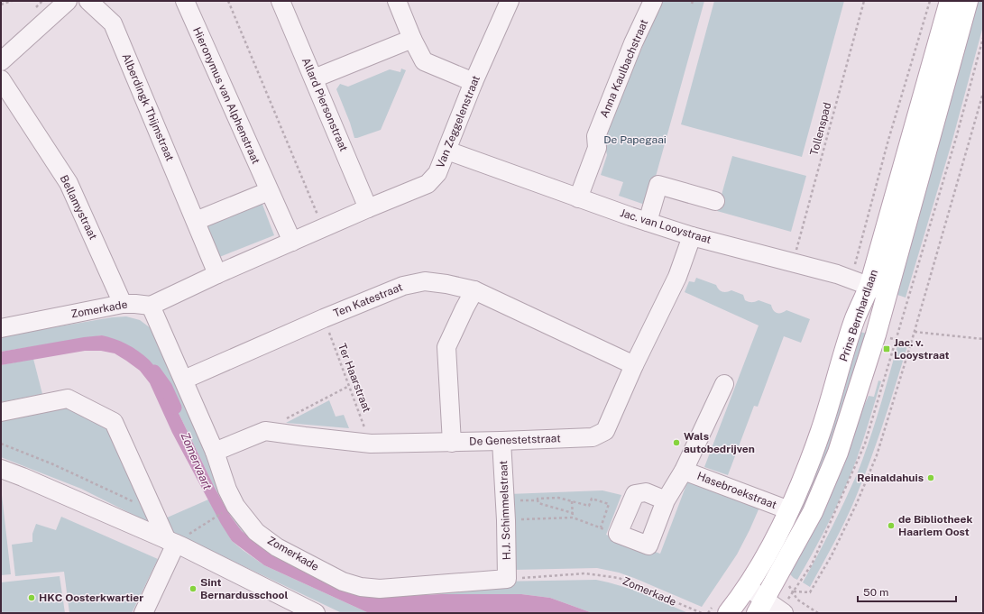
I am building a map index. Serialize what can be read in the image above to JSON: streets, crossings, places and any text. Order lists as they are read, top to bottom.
{
  "streets": {
    "main road": ["Prins Bernhardlaan"],
    "street": [
      "Anna Kaulbachstraat",
      "Hieronymus van Alphenstraat",
      "Allard Piersonstraat",
      "Alberdingk Thijmstraat",
      "Van Zeggelenstraat",
      "Bellamystraat",
      "Jac. van Looystraat",
      "Ten Katestraat",
      "Zomerkade",
      "De Genestetstraat",
      "Hasebroekstraat",
      "H.J. Schimmelstraat"
    ],
    "path": ["Tollenspad", "Ter Haarstraat"]
  },
  "crossings": [
    ["Anna Kaulbachstraat", "Jac. van Looystraat"],
    ["Allard Piersonstraat", "Van Zeggelenstraat"],
    ["Van Zeggelenstraat", "Jac. van Looystraat"],
    ["Van Zeggelenstraat", "Zomerkade"],
    ["Tollenspad", "Jac. van Looystraat"],
    ["Bellamystraat", "Zomerkade"],
    ["Jac. van Looystraat", "Prins Bernhardlaan"],
    ["Jac. van Looystraat", "De Genestetstraat"],
    ["Ten Katestraat", "Zomerkade"],
    ["Ten Katestraat", "Ter Haarstraat"],
    ["Ten Katestraat", "De Genestetstraat"],
    ["Zomerkade", "H.J. Schimmelstraat"],
    ["Prins Bernhardlaan", "Hasebroekstraat"],
    ["Ter Haarstraat", "De Genestetstraat"],
    ["De Genestetstraat", "H.J. Schimmelstraat"]
  ],
  "water": ["Zomervaart"],
  "parks": ["De Papegaai"],
  "places": {
    "transit": ["Jac. v. Looystraat"],
    "other": [
      "Wals autobedrijven",
      "Reinaldahuis",
      "de Bibliotheek Haarlem Oost",
      "Sint Bernardusschool",
      "HKC Oosterkwartier"
    ]
  },
  "scale_bar": "50 m"
}
